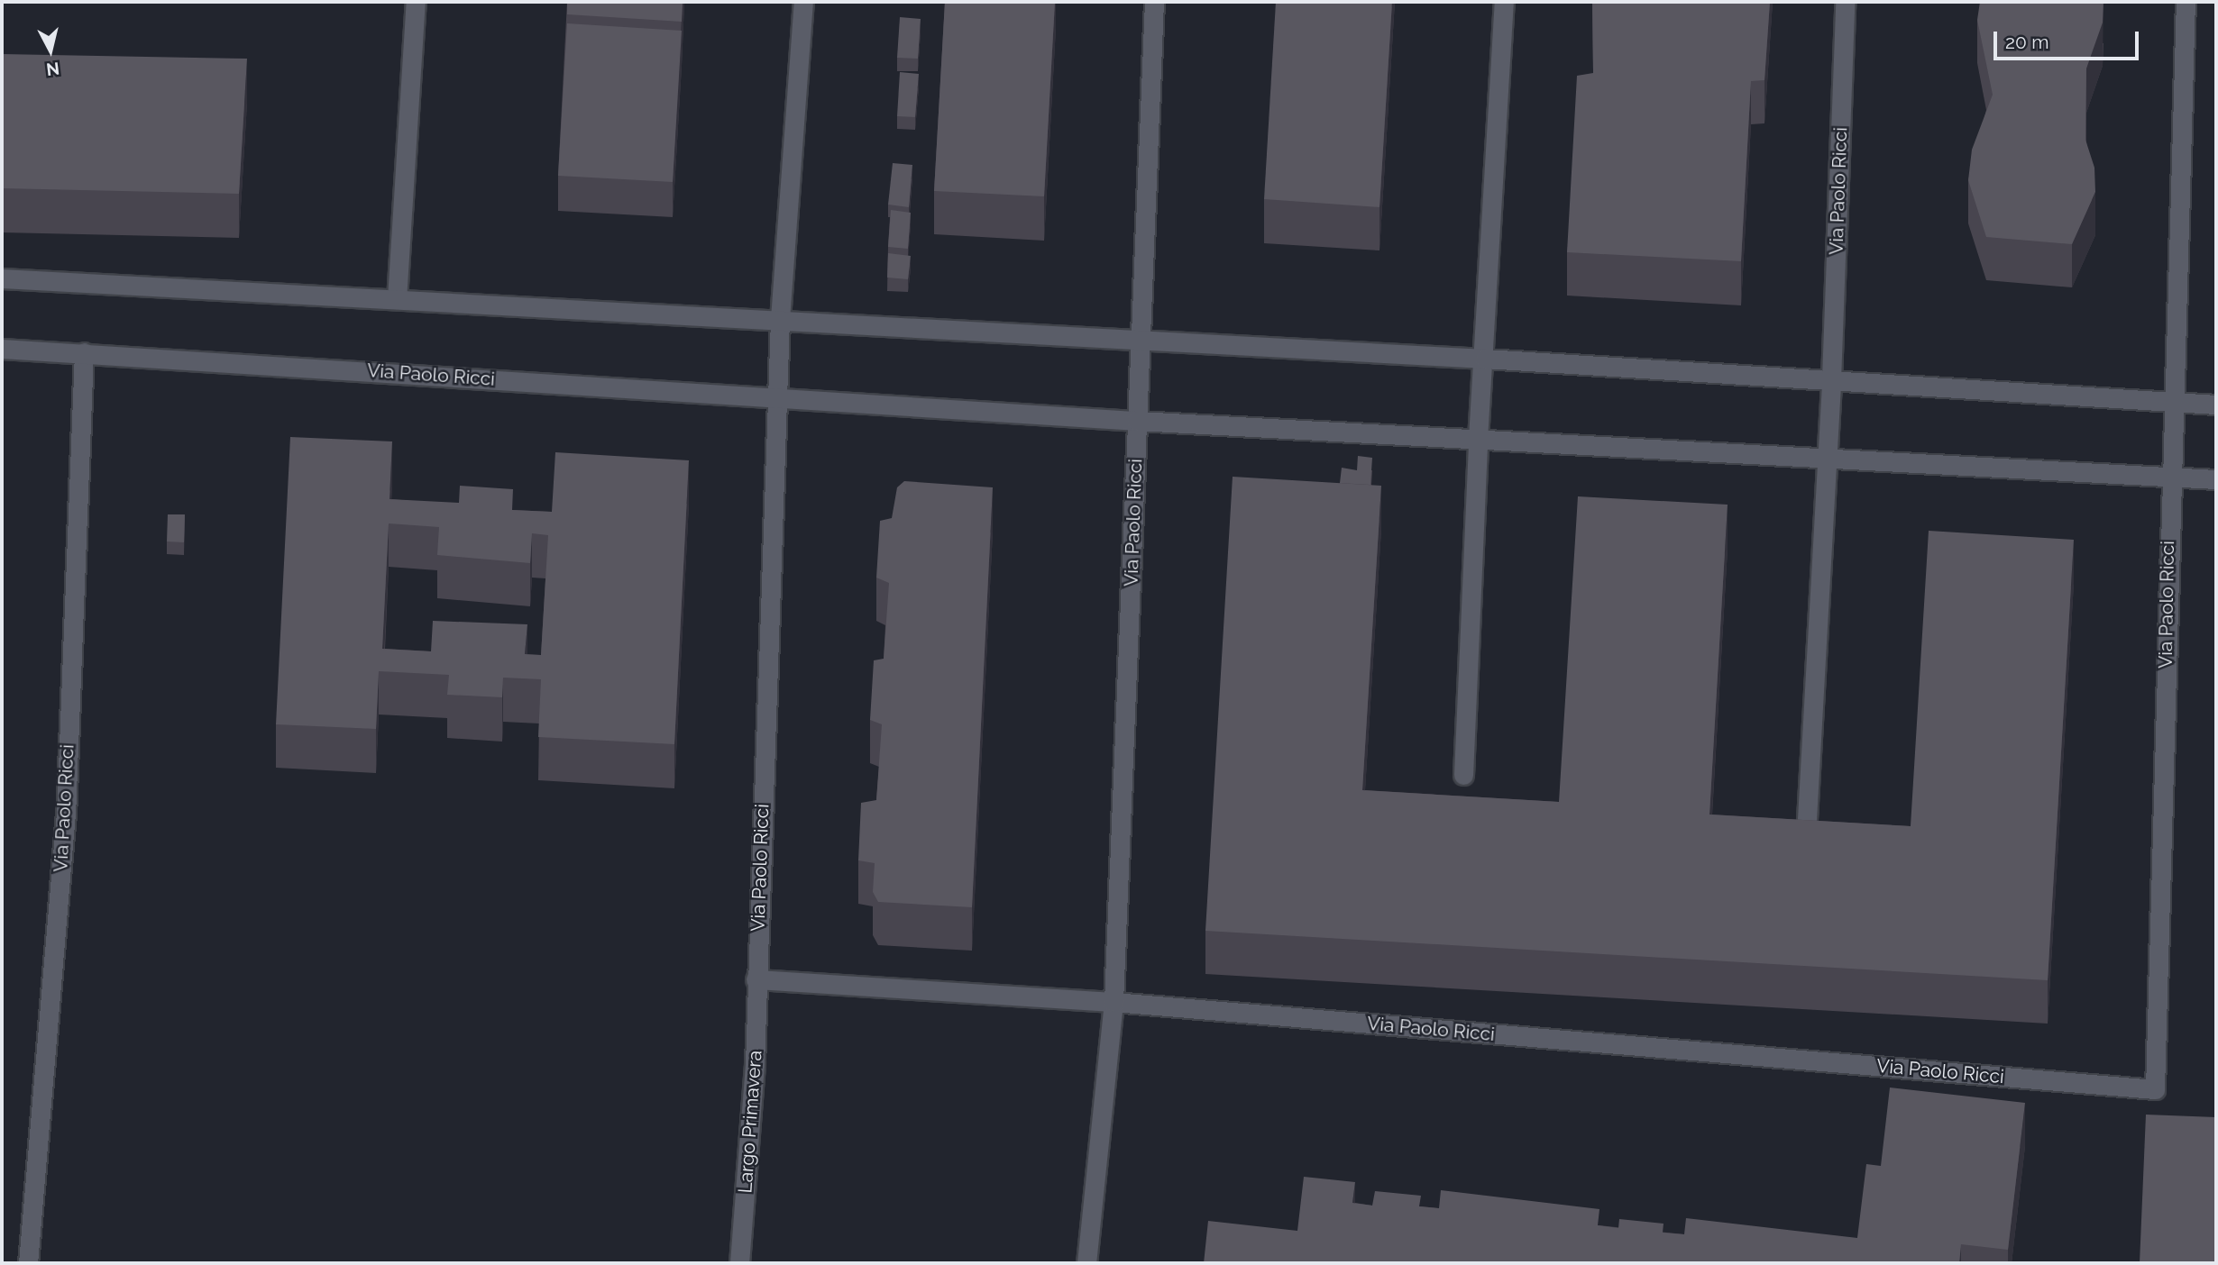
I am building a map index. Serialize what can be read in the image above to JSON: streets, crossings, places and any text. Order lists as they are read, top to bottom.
{
  "streets": {
    "street": ["Via Paolo Ricci", "Largo Primavera"]
  },
  "crossings": [
    ["Via Paolo Ricci", "Largo Primavera"]
  ],
  "scale_bar": "20 m",
  "north": "bottom"
}
